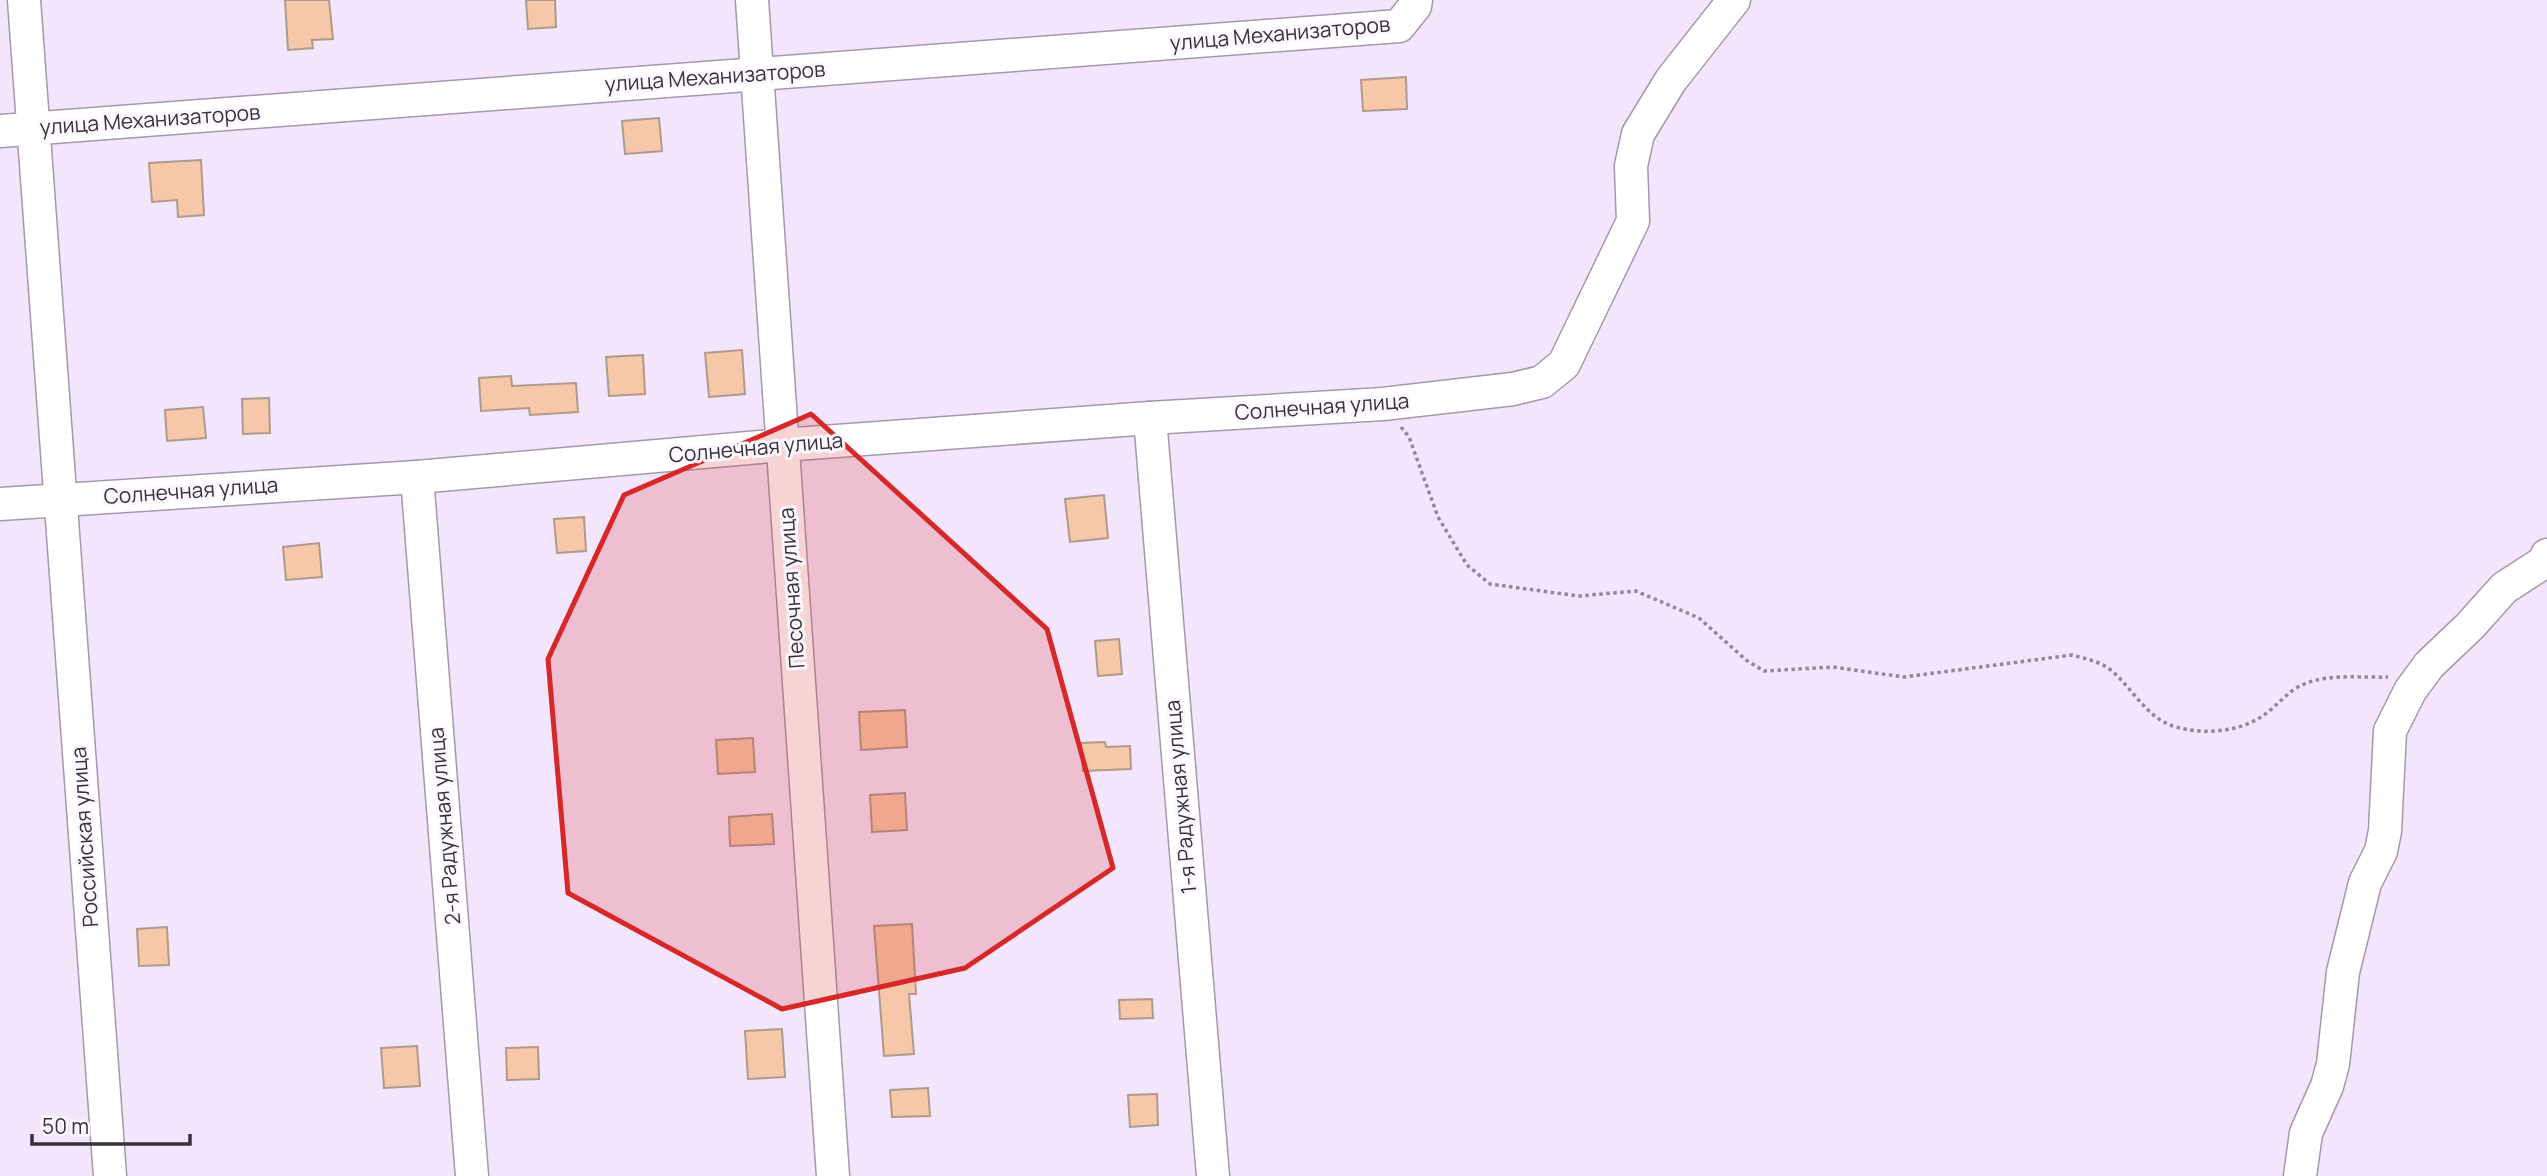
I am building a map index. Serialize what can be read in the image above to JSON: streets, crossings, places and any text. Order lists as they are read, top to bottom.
{
  "streets": {
    "street": [
      "улица Механизаторов",
      "Солнечная улица",
      "Песочная улица",
      "1-я Радужная улица",
      "2-я Радужная улица",
      "Российская улица"
    ]
  },
  "crossings": [
    ["улица Механизаторов", "Песочная улица"],
    ["улица Механизаторов", "Российская улица"],
    ["Солнечная улица", "Песочная улица"],
    ["Солнечная улица", "1-я Радужная улица"],
    ["Солнечная улица", "2-я Радужная улица"],
    ["Солнечная улица", "Российская улица"]
  ],
  "scale_bar": "50 m"
}
